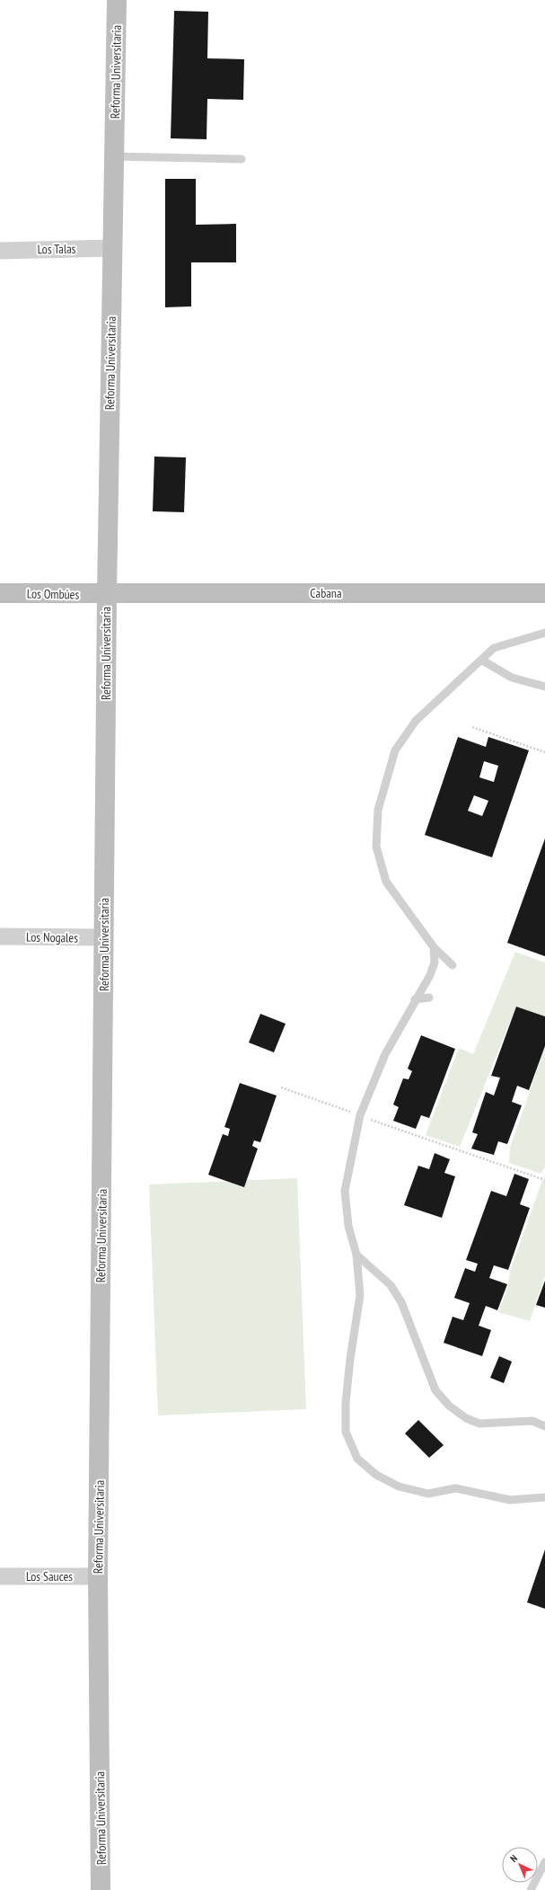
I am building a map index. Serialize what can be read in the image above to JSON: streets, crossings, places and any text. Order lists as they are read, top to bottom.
{
  "streets": {
    "street": [
      "Reforma Universitaria",
      "Los Talas",
      "Cabana",
      "Los Ombúes",
      "Los Nogales",
      "Los Sauces"
    ]
  },
  "crossings": [
    ["Reforma Universitaria", "Los Talas"],
    ["Reforma Universitaria", "Cabana"],
    ["Reforma Universitaria", "Los Ombúes"],
    ["Reforma Universitaria", "Los Nogales"],
    ["Reforma Universitaria", "Los Sauces"],
    ["Cabana", "Los Ombúes"]
  ],
  "north": "top left"
}
